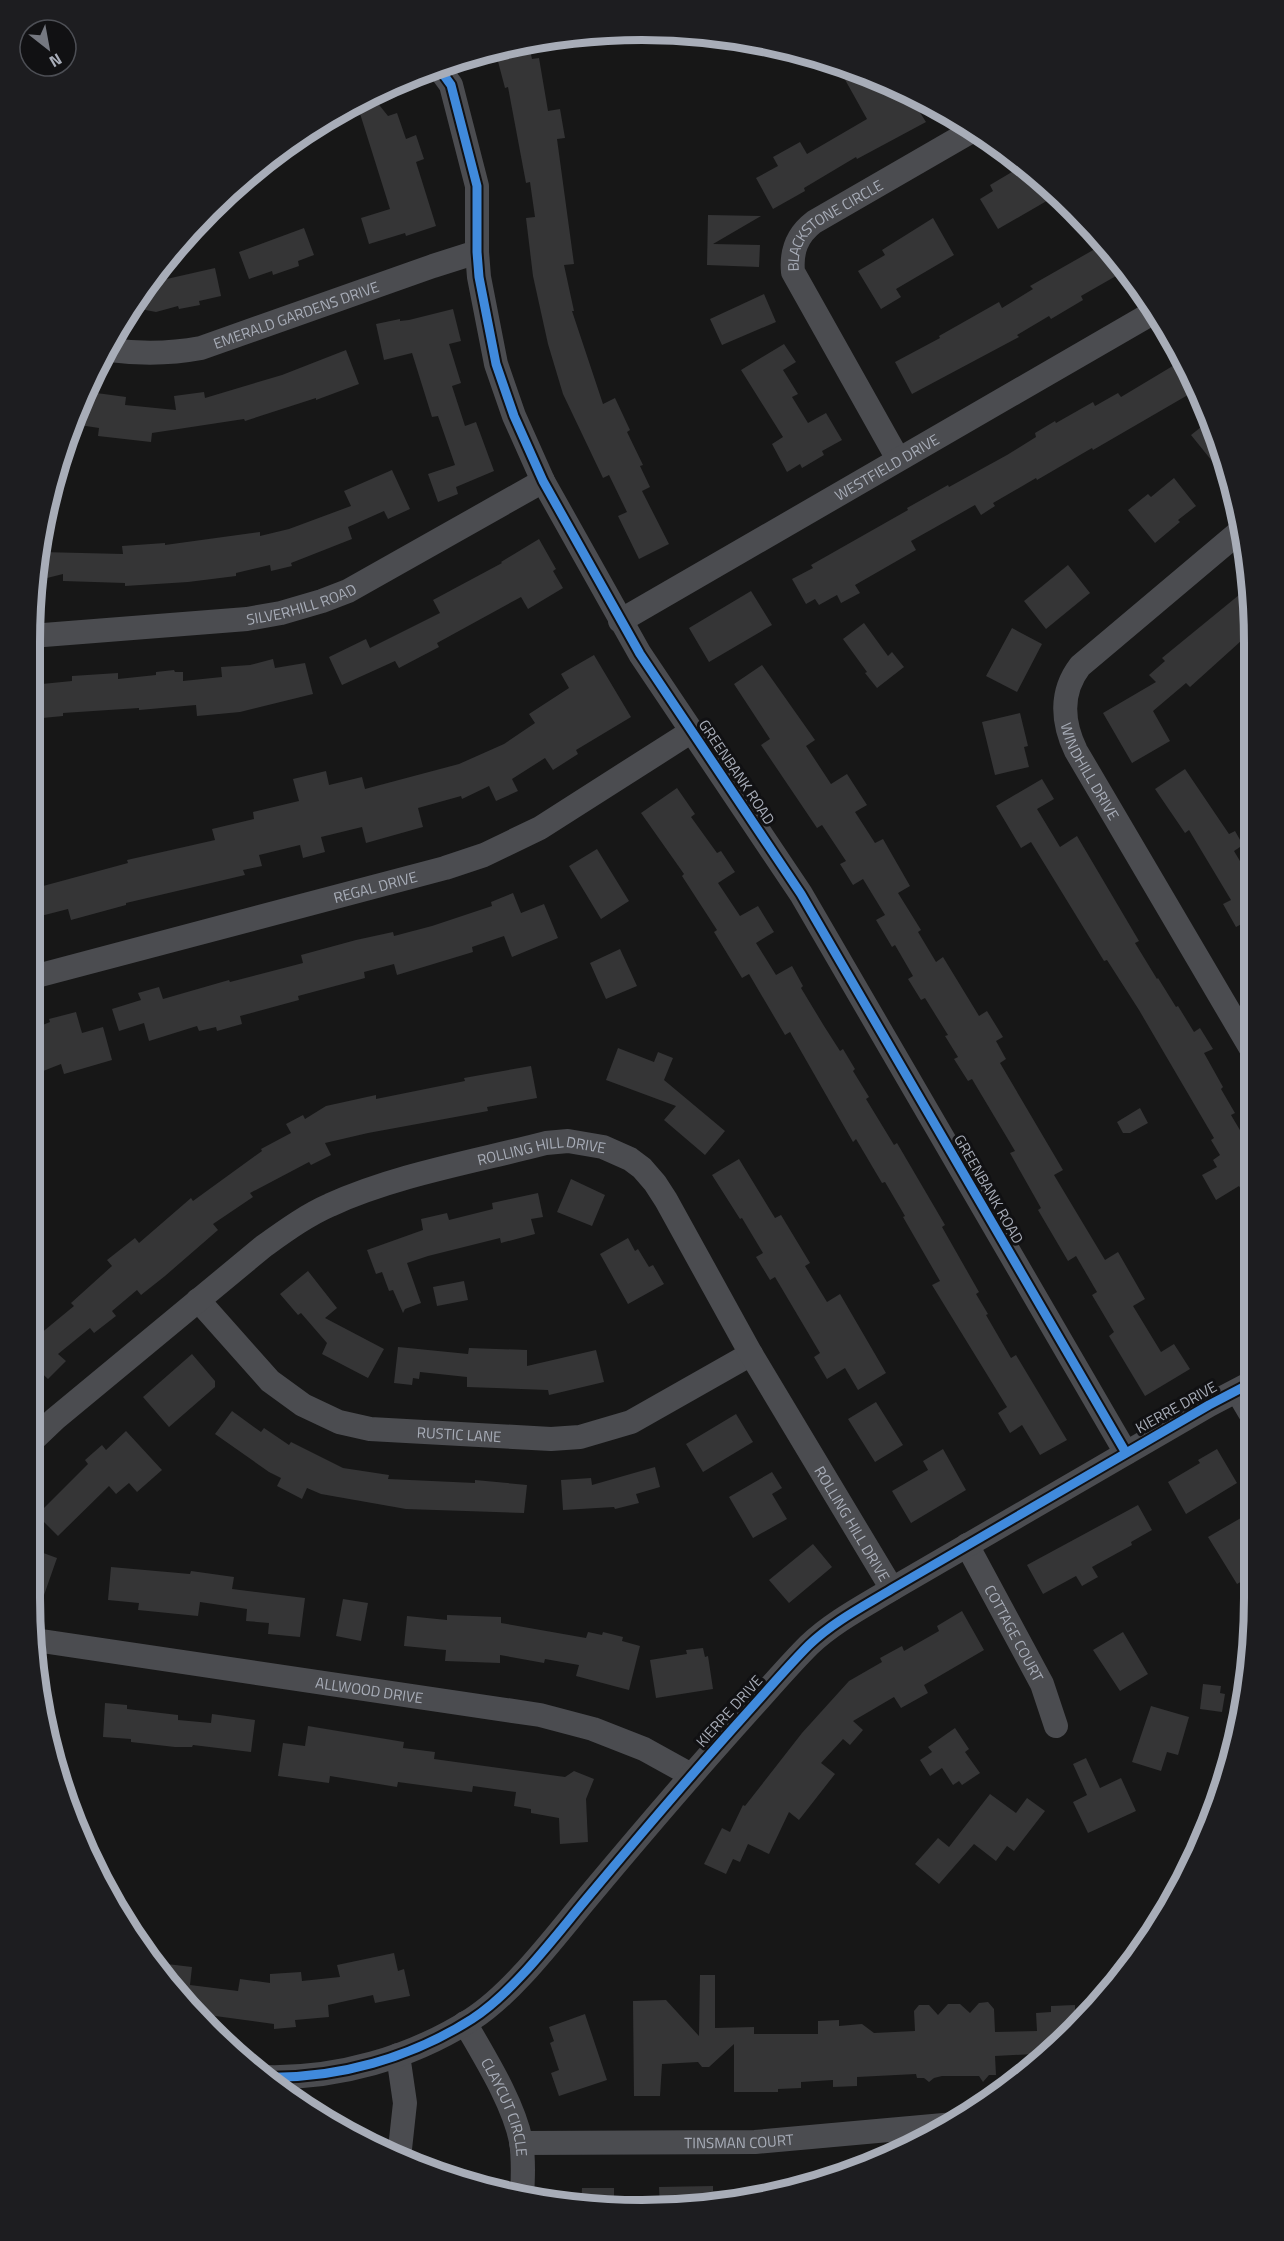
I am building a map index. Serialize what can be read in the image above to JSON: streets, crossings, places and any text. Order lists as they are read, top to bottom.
{
  "streets": {
    "street": [
      "BLACKSTONE CIRCLE",
      "EMERALD GARDENS DRIVE",
      "WESTFIELD DRIVE",
      "SILVERHILL ROAD",
      "WINDHILL DRIVE",
      "GREENBANK ROAD",
      "REGAL DRIVE",
      "ROLLING HILL DRIVE",
      "KIERRE DRIVE",
      "RUSTIC LANE",
      "COTTAGE COURT",
      "ALLWOOD DRIVE",
      "CLAYCUT CIRCLE",
      "TINSMAN COURT"
    ]
  },
  "crossings": [
    ["BLACKSTONE CIRCLE", "WESTFIELD DRIVE"],
    ["EMERALD GARDENS DRIVE", "GREENBANK ROAD"],
    ["WESTFIELD DRIVE", "GREENBANK ROAD"],
    ["SILVERHILL ROAD", "GREENBANK ROAD"],
    ["GREENBANK ROAD", "REGAL DRIVE"],
    ["GREENBANK ROAD", "KIERRE DRIVE"],
    ["ROLLING HILL DRIVE", "KIERRE DRIVE"],
    ["ROLLING HILL DRIVE", "RUSTIC LANE"],
    ["KIERRE DRIVE", "COTTAGE COURT"],
    ["KIERRE DRIVE", "ALLWOOD DRIVE"],
    ["KIERRE DRIVE", "CLAYCUT CIRCLE"],
    ["CLAYCUT CIRCLE", "TINSMAN COURT"]
  ],
  "north": "bottom right"
}
